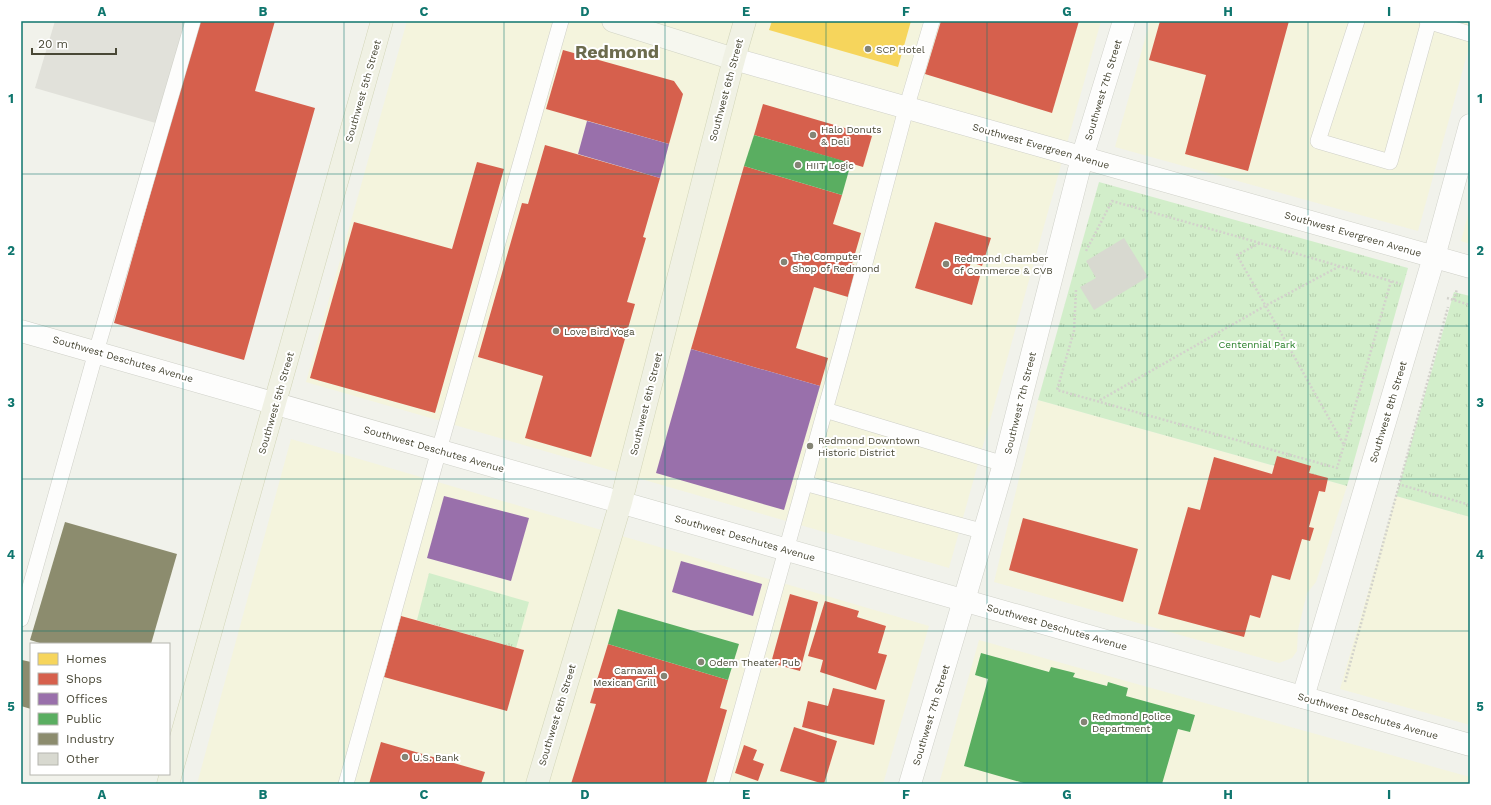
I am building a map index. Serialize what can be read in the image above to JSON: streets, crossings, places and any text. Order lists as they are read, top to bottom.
{
  "streets": {
    "main road": ["Southwest 6th Street", "Southwest 5th Street", "Southwest Evergreen Avenue"],
    "street": ["Southwest 7th Street", "Southwest Deschutes Avenue", "Southwest 8th Street"]
  },
  "crossings": [
    ["Southwest 6th Street", "Southwest Evergreen Avenue"],
    ["Southwest 6th Street", "Southwest Deschutes Avenue"],
    ["Southwest 7th Street", "Southwest Evergreen Avenue"],
    ["Southwest 7th Street", "Southwest Deschutes Avenue"],
    ["Southwest 5th Street", "Southwest Deschutes Avenue"],
    ["Southwest Evergreen Avenue", "Southwest 8th Street"],
    ["Southwest Deschutes Avenue", "Southwest 8th Street"]
  ],
  "districts": ["Redmond"],
  "parks": ["Centennial Park"],
  "places": [
    "SCP Hotel",
    "Halo Donuts & Deli",
    "HIIT Logic",
    "The Computer Shop of Redmond",
    "Redmond Chamber of Commerce & CVB",
    "Love Bird Yoga",
    "Redmond Downtown Historic District",
    "Odem Theater Pub",
    "Carnaval Mexican Grill",
    "Redmond Police Department",
    "U.S. Bank"
  ],
  "legend": [
    "Homes",
    "Shops",
    "Offices",
    "Public",
    "Industry",
    "Other"
  ],
  "scale_bar": "20 m",
  "grid": {
    "columns": [
      "A",
      "B",
      "C",
      "D",
      "E",
      "F",
      "G",
      "H",
      "I"
    ],
    "rows": [
      "1",
      "2",
      "3",
      "4",
      "5"
    ]
  }
}
